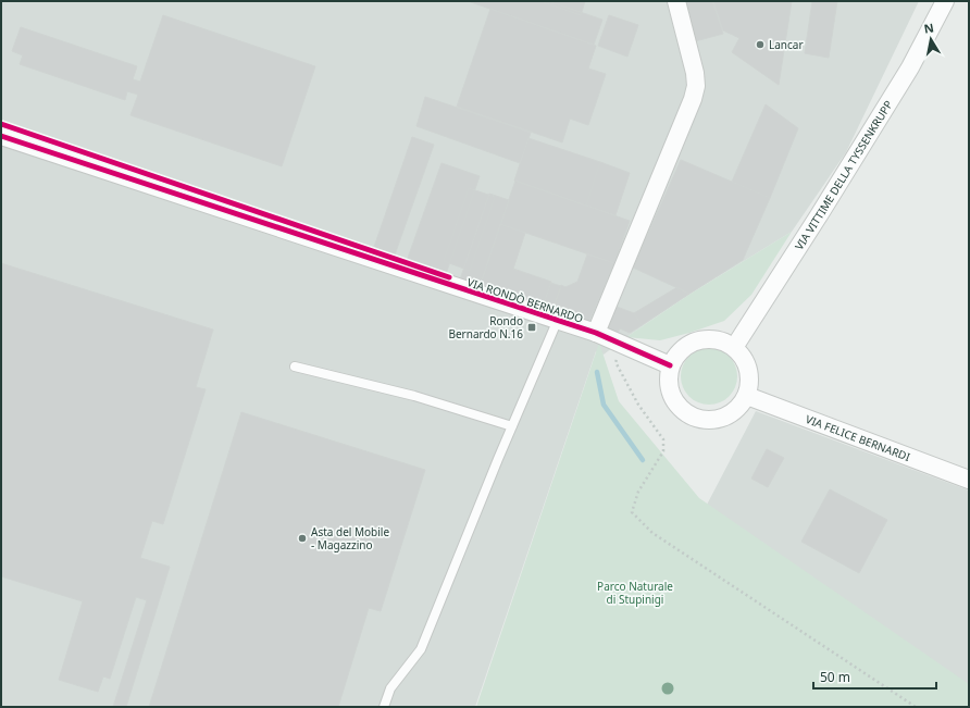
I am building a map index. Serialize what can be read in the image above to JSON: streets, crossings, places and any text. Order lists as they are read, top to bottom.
{
  "streets": {
    "street": ["VIA VITTIME DELLA TYSSENKRUPP", "VIA RONDÒ BERNARDO", "VIA FELICE BERNARDI"]
  },
  "crossings": [
    ["VIA VITTIME DELLA TYSSENKRUPP", "VIA RONDÒ BERNARDO"],
    ["VIA VITTIME DELLA TYSSENKRUPP", "VIA FELICE BERNARDI"],
    ["VIA RONDÒ BERNARDO", "VIA FELICE BERNARDI"]
  ],
  "parks": ["Parco Naturale di Stupinigi"],
  "places": {
    "other": ["Lancar", "Asta del Mobile - Magazzino"],
    "transit": ["Rondo Bernardo N.16"]
  },
  "scale_bar": "50 m",
  "north": "top"
}
